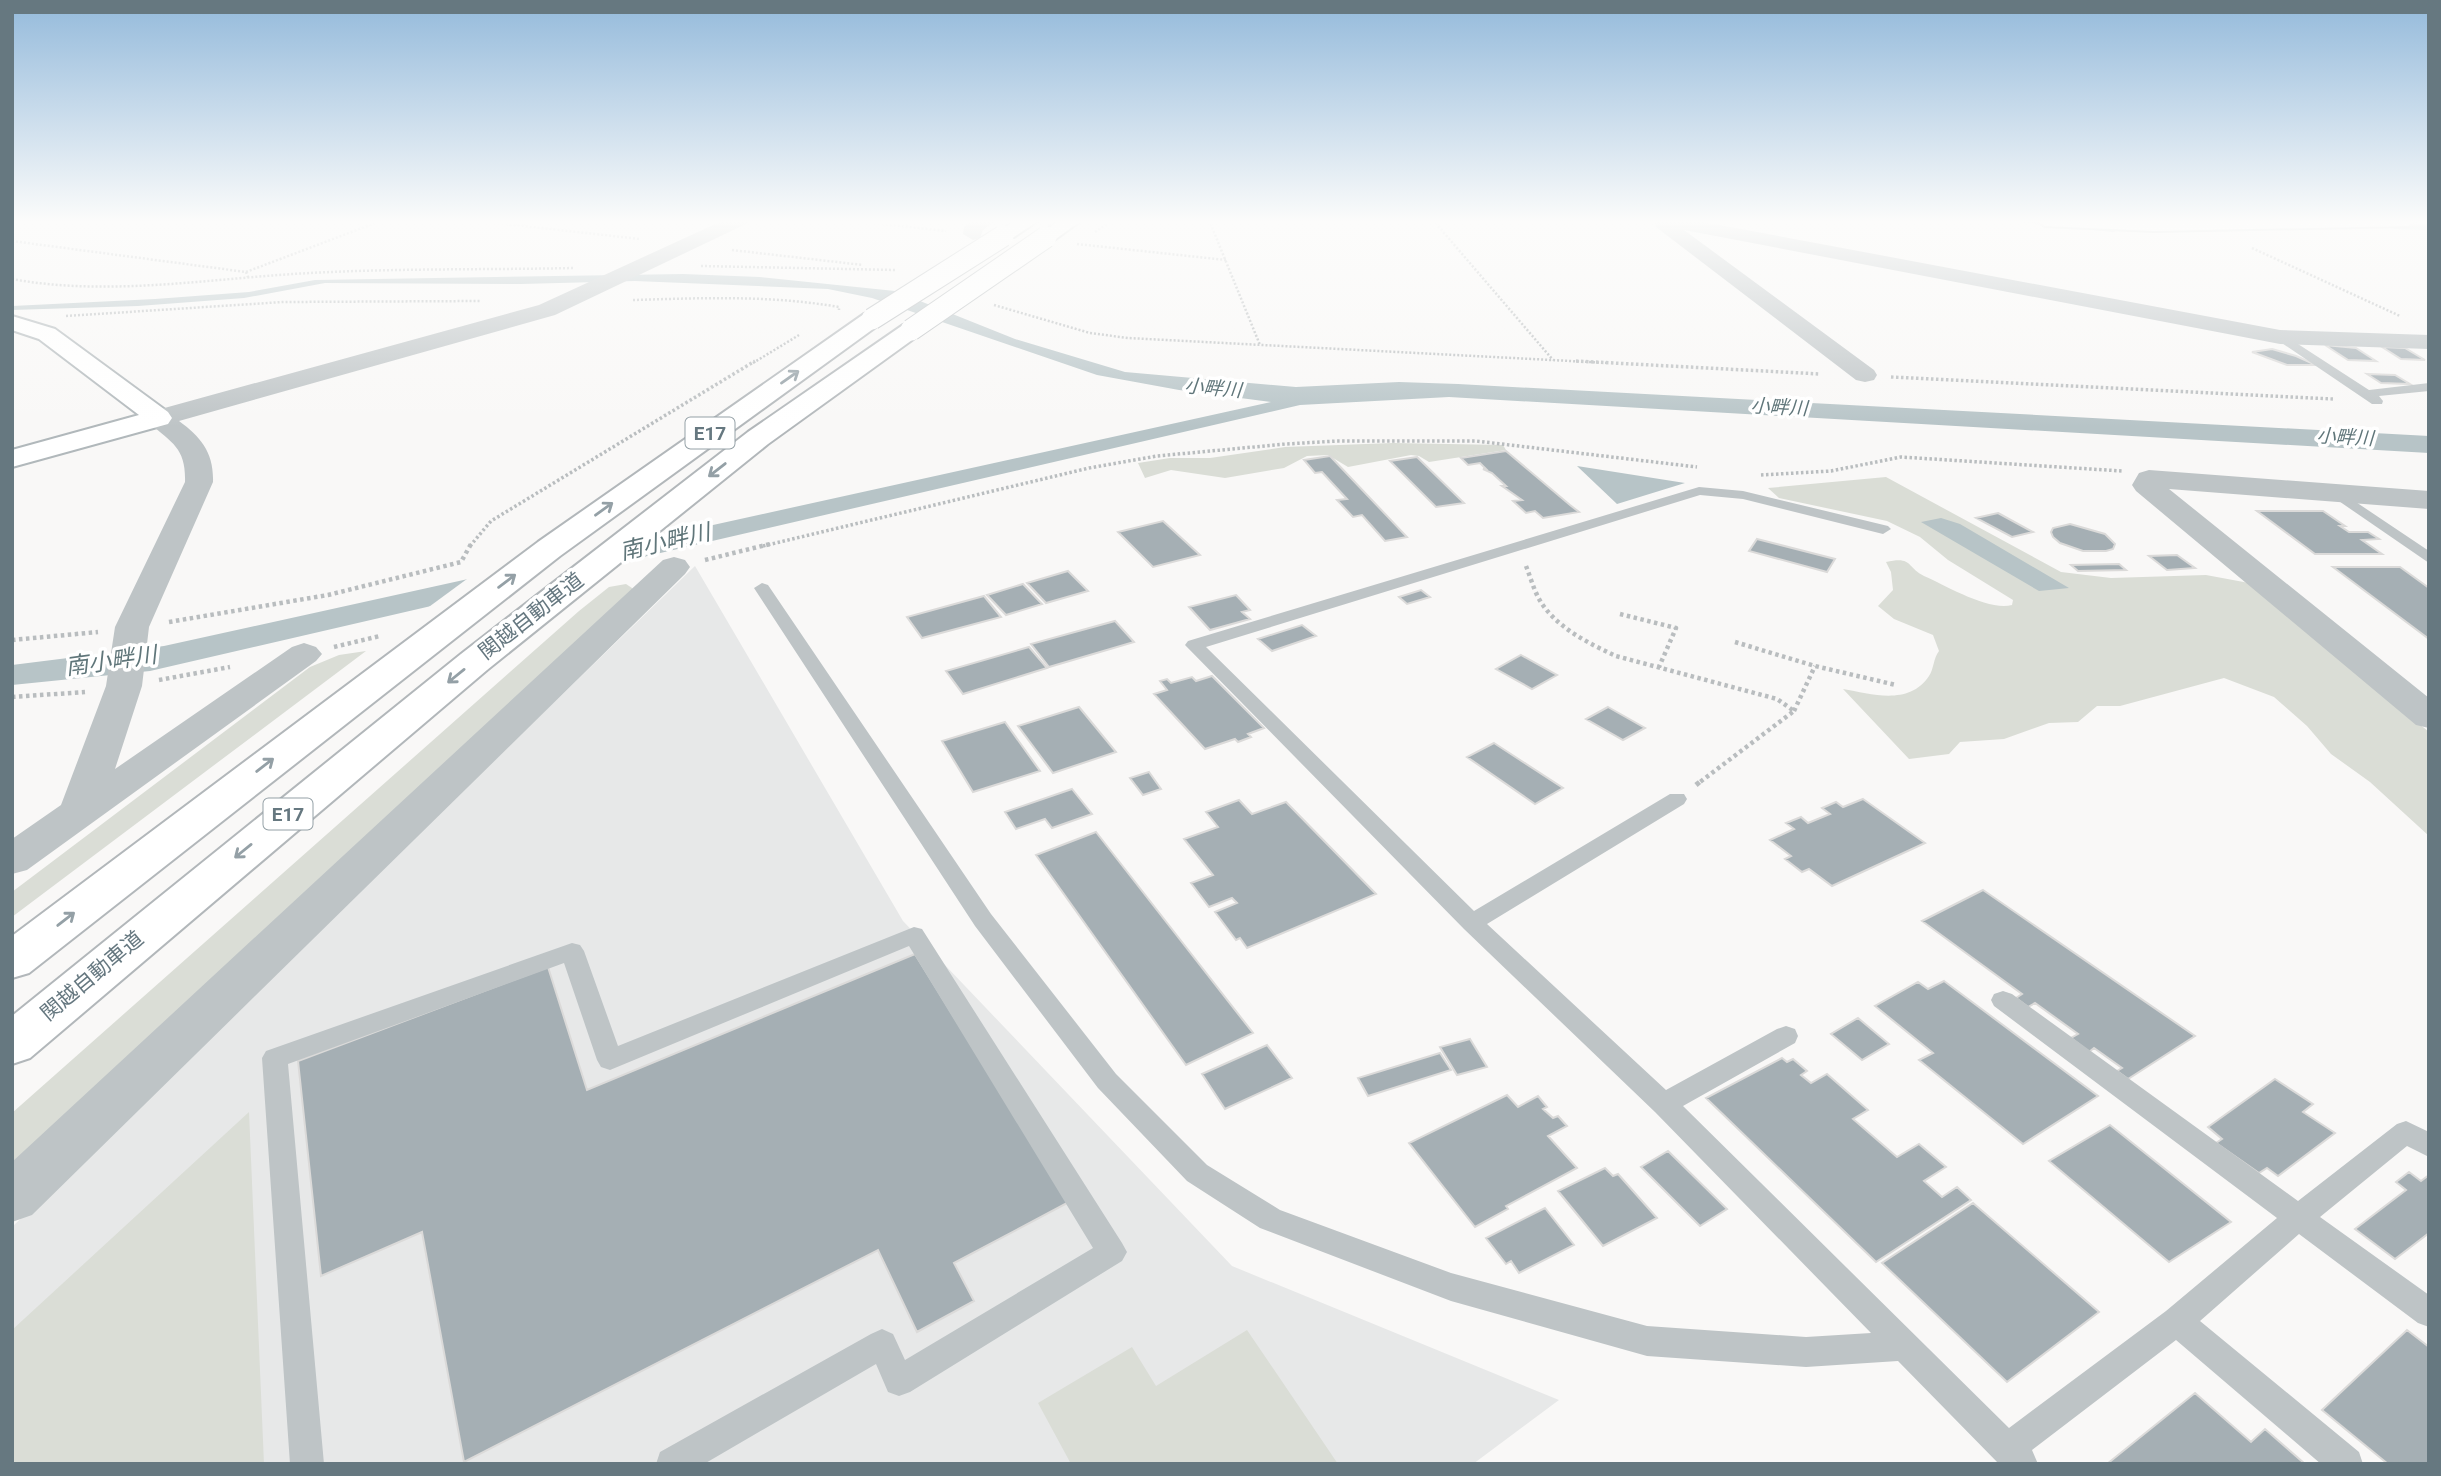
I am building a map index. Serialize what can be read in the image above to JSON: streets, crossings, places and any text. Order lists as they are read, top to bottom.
{
  "streets": {
    "main road": ["E17", "関越自動車道"]
  },
  "water": ["小畔川", "南小畔川"]
}
